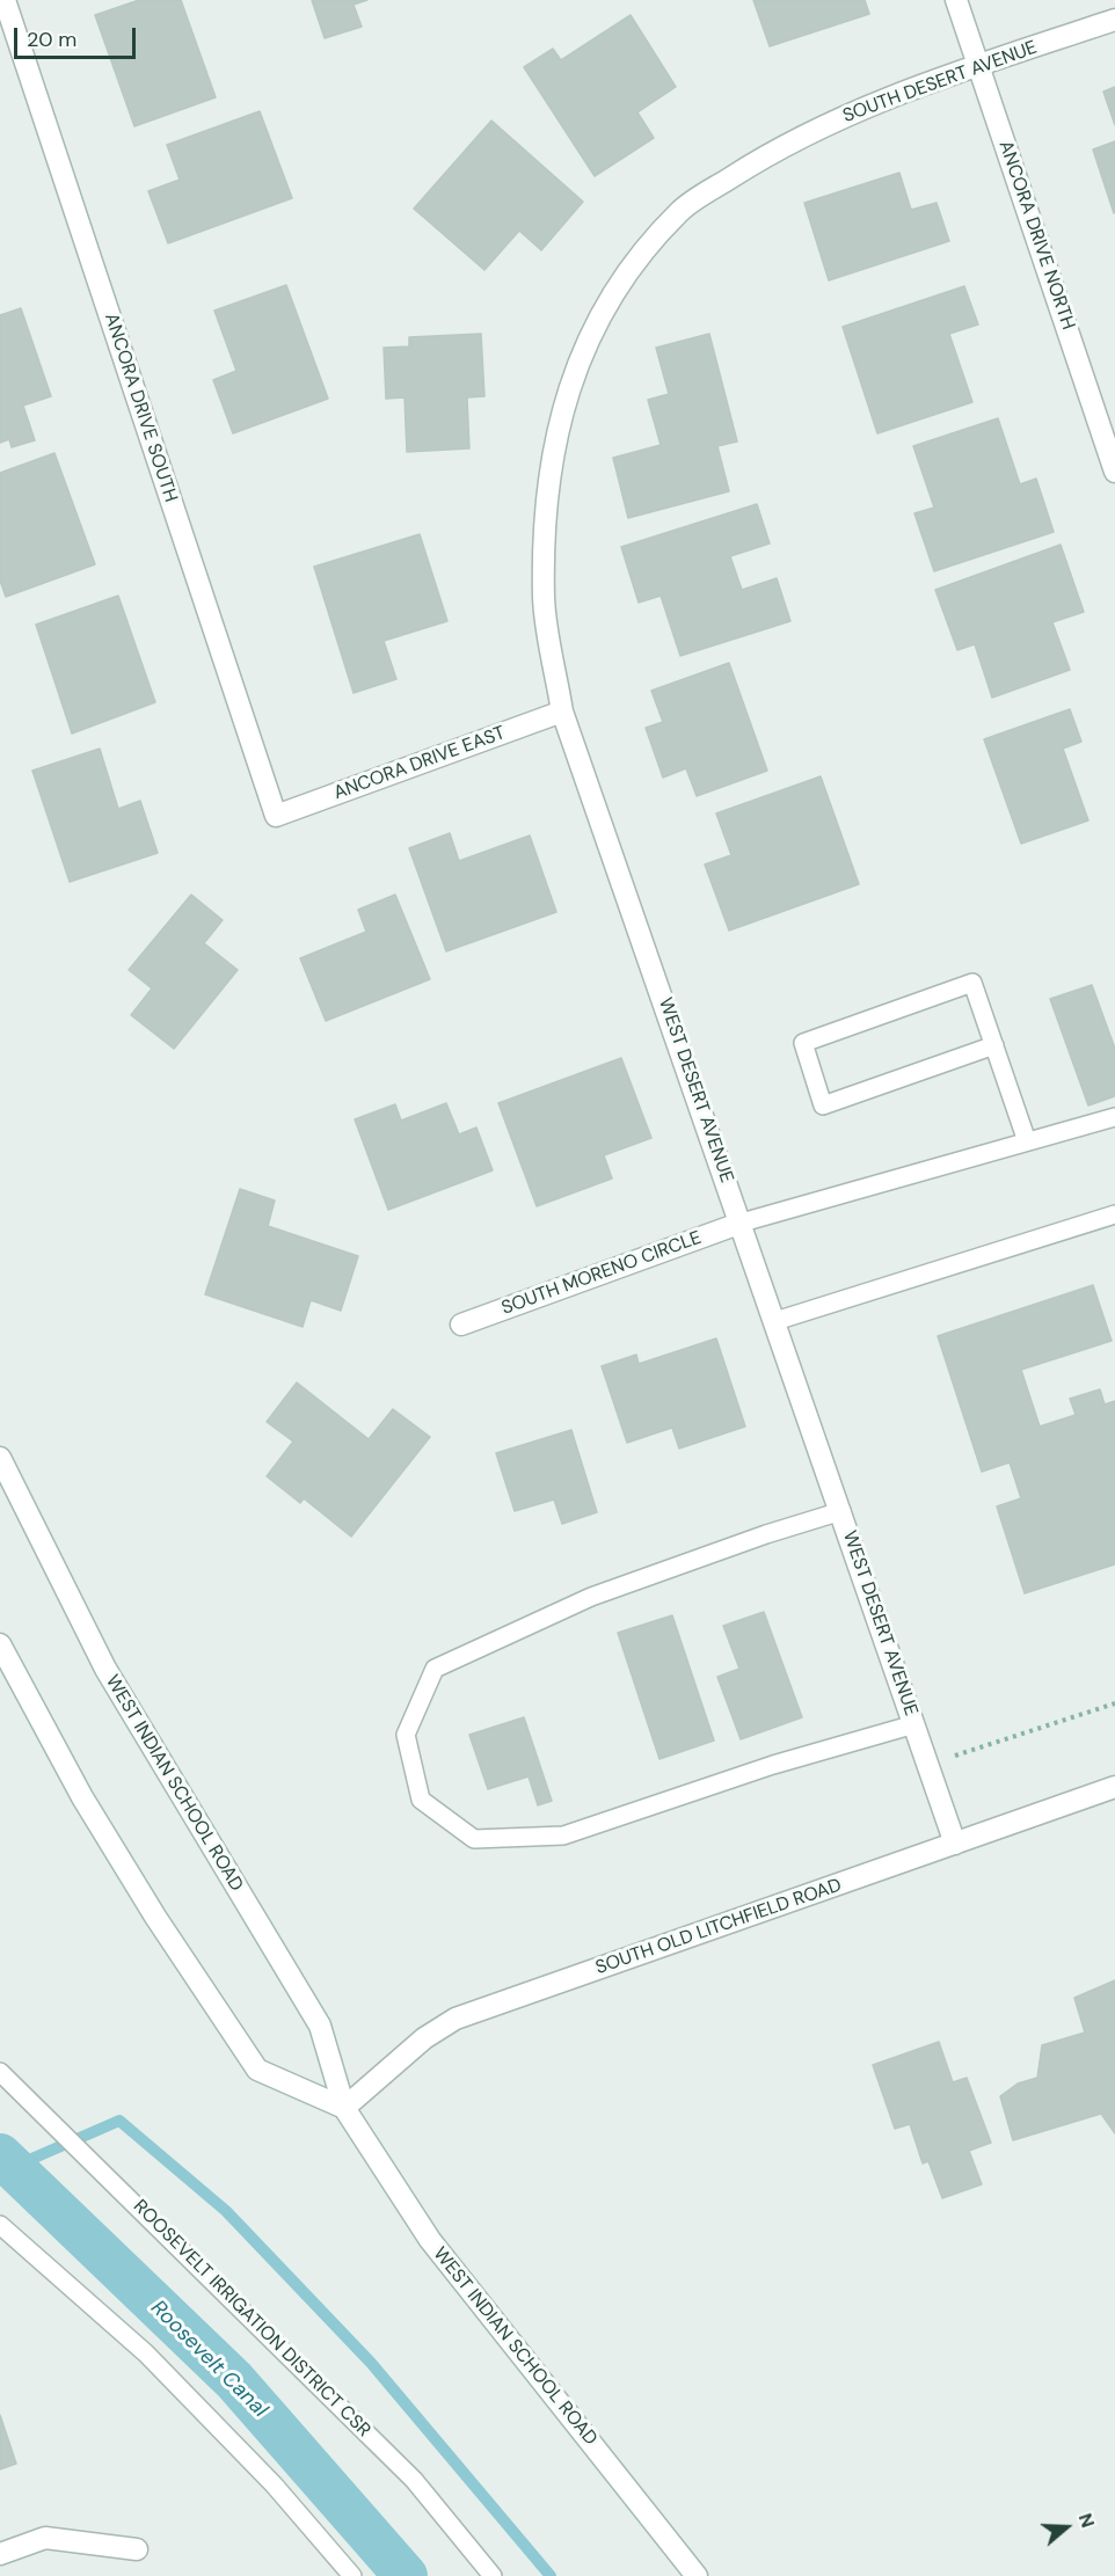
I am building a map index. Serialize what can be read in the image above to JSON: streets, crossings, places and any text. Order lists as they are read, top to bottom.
{
  "streets": {
    "street": [
      "SOUTH DESERT AVENUE",
      "ANCORA DRIVE NORTH",
      "ANCORA DRIVE SOUTH",
      "ANCORA DRIVE EAST",
      "WEST DESERT AVENUE",
      "SOUTH MORENO CIRCLE",
      "WEST INDIAN SCHOOL ROAD",
      "SOUTH OLD LITCHFIELD ROAD"
    ],
    "lane": ["ROOSEVELT IRRIGATION DISTRICT CSR"]
  },
  "crossings": [
    ["SOUTH DESERT AVENUE", "ANCORA DRIVE NORTH"],
    ["SOUTH DESERT AVENUE", "WEST DESERT AVENUE"],
    ["ANCORA DRIVE SOUTH", "ANCORA DRIVE EAST"],
    ["ANCORA DRIVE EAST", "WEST DESERT AVENUE"],
    ["WEST DESERT AVENUE", "SOUTH MORENO CIRCLE"],
    ["WEST DESERT AVENUE", "SOUTH OLD LITCHFIELD ROAD"],
    ["WEST INDIAN SCHOOL ROAD", "SOUTH OLD LITCHFIELD ROAD"]
  ],
  "water": ["Roosevelt Canal"],
  "scale_bar": "20 m",
  "north": "right"
}
